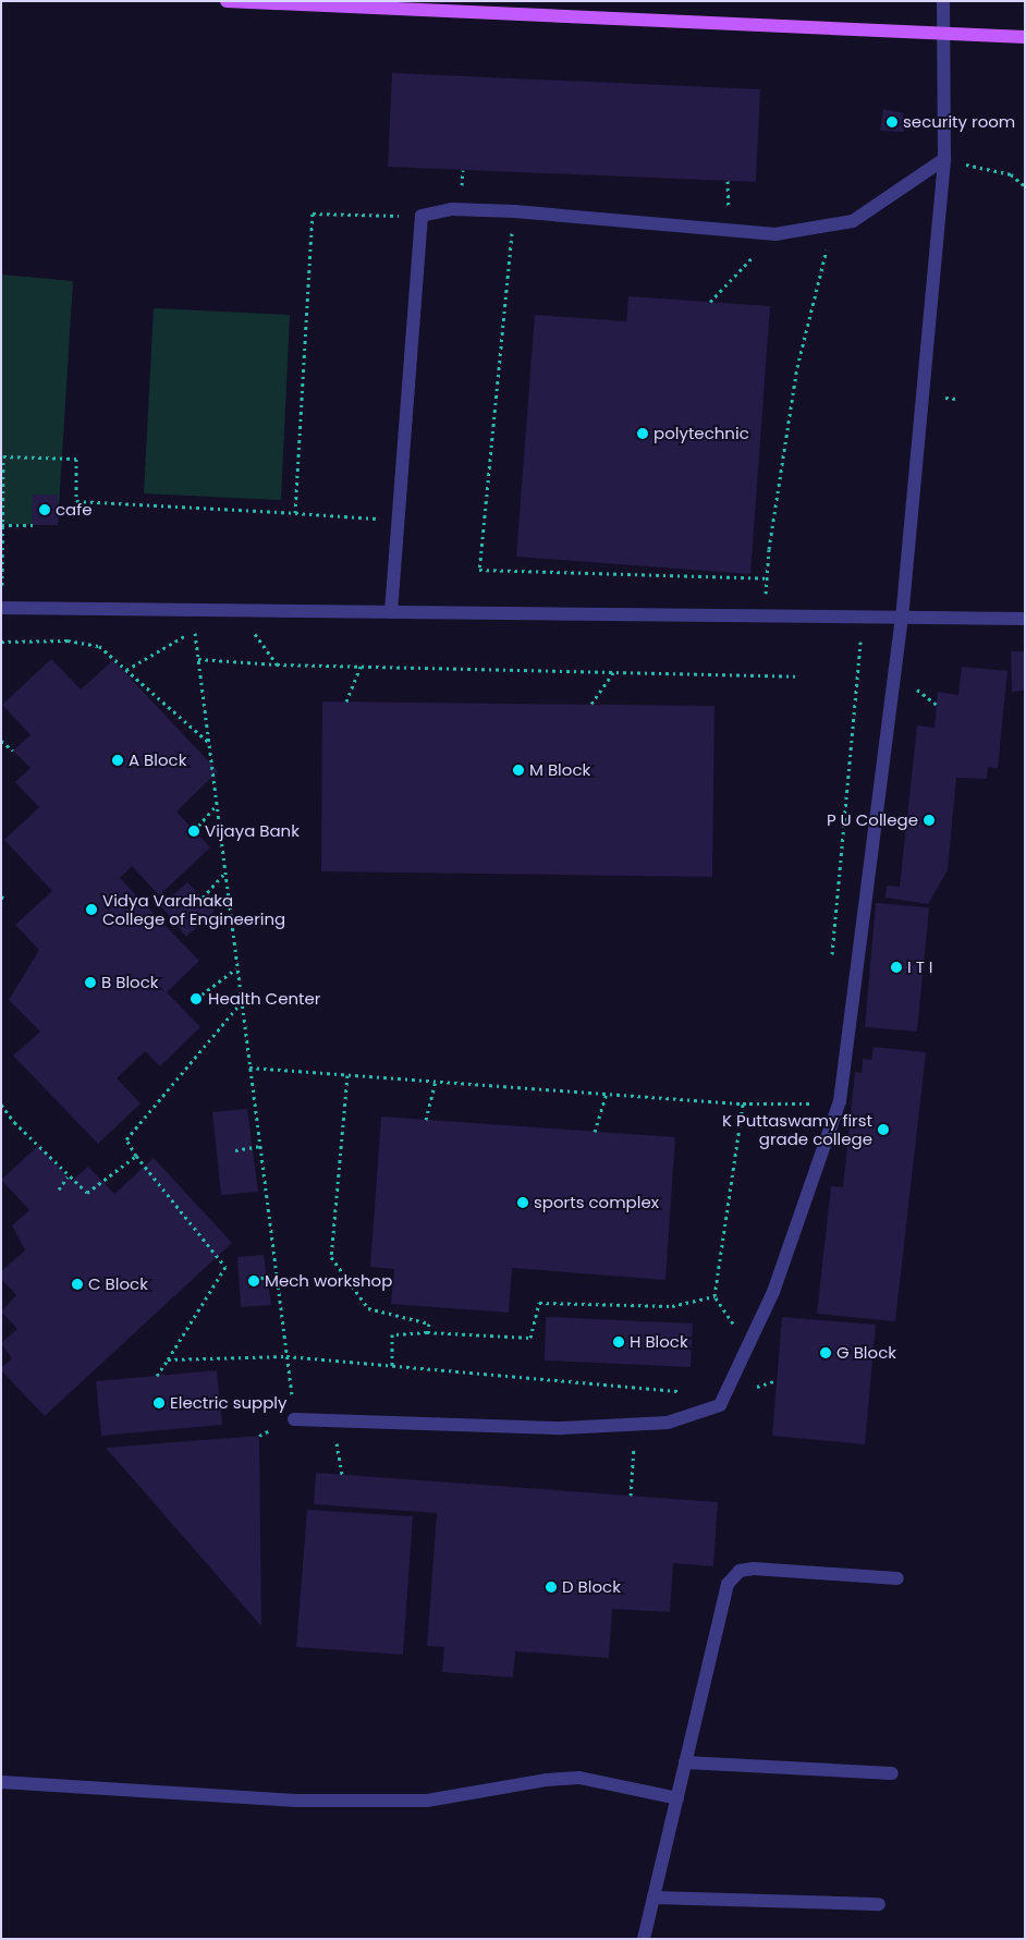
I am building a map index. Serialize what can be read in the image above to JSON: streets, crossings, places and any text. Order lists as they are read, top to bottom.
{
  "places": [
    "security room",
    "polytechnic",
    "cafe",
    "A Block",
    "M Block",
    "P U College",
    "Vijaya Bank",
    "Vidya Vardhaka College of Engineering",
    "I T I",
    "B Block",
    "Health Center",
    "K Puttaswamy first grade college",
    "sports complex",
    "Mech workshop",
    "C Block",
    "H Block",
    "G Block",
    "Electric supply",
    "D Block"
  ]
}
